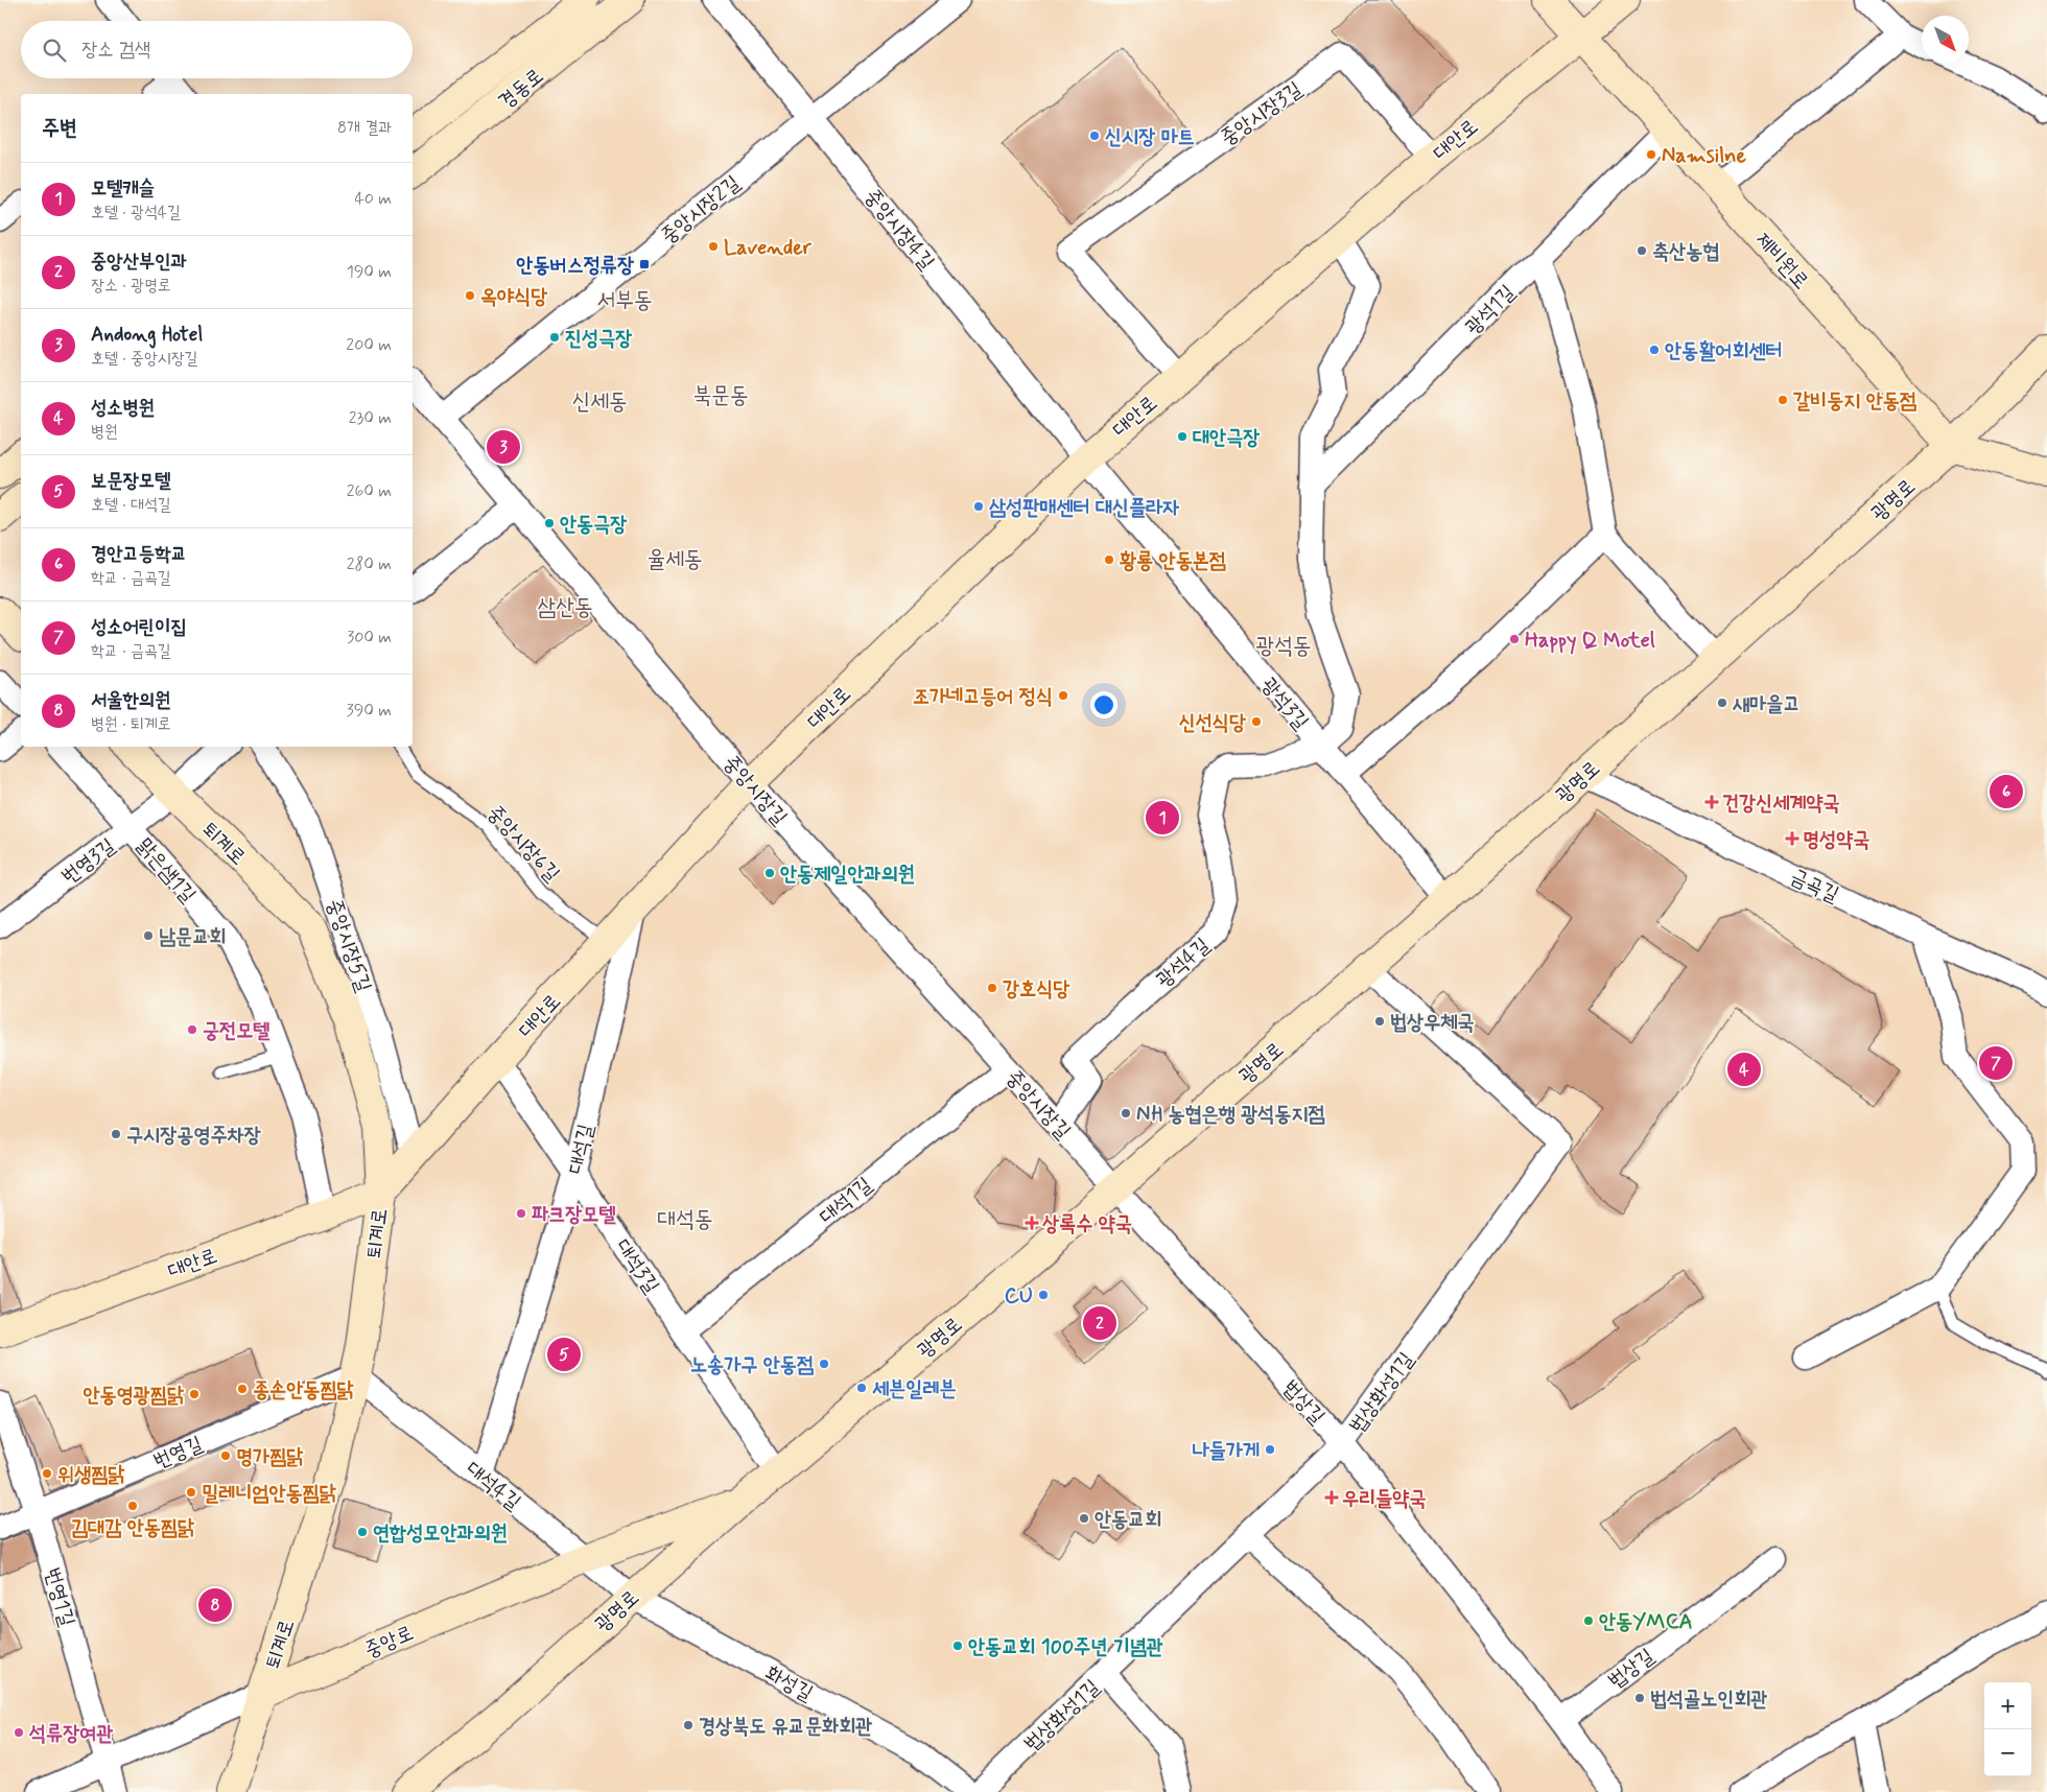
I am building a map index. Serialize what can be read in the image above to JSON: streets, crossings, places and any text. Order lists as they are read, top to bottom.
{
  "streets": {
    "street": [
      "경동로",
      "중앙시장3길",
      "대안로",
      "중앙시장2길",
      "중앙시장4길",
      "제비원로",
      "광석1길",
      "광명로",
      "광석3길",
      "중앙시장길",
      "퇴계로",
      "번영3길",
      "맑은샘1길",
      "금곡길",
      "중앙시장5길",
      "광석4길",
      "대석길",
      "대석1길",
      "대석3길",
      "법상화성1길",
      "법상길",
      "번영길",
      "대석4길",
      "번영1길",
      "중앙로",
      "화성길"
    ],
    "lane": ["중앙시장6길"]
  },
  "crossings": [
    ["중앙시장3길", "대안로"],
    ["대안로", "중앙시장4길"],
    ["대안로", "제비원로"],
    ["대안로", "광석3길"],
    ["대안로", "중앙시장길"],
    ["대안로", "퇴계로"],
    ["대안로", "중앙시장6길"],
    ["대안로", "맑은샘1길"],
    ["대안로", "중앙시장5길"],
    ["대안로", "대석길"],
    ["대안로", "대석3길"],
    ["중앙시장2길", "중앙시장4길"],
    ["중앙시장2길", "중앙시장길"],
    ["중앙시장4길", "광석3길"],
    ["제비원로", "광석1길"],
    ["제비원로", "광명로"],
    ["광명로", "광석3길"],
    ["광명로", "중앙시장길"],
    ["광명로", "금곡길"],
    ["광명로", "대석3길"],
    ["광명로", "법상화성1길"],
    ["광명로", "법상길"],
    ["광명로", "대석4길"],
    ["광명로", "중앙로"],
    ["광명로", "화성길"],
    ["광석3길", "광석4길"],
    ["중앙시장길", "광석4길"],
    ["중앙시장길", "대석1길"],
    ["중앙시장길", "법상길"],
    ["퇴계로", "번영3길"],
    ["퇴계로", "번영길"],
    ["퇴계로", "대석4길"],
    ["퇴계로", "중앙로"],
    ["번영3길", "맑은샘1길"],
    ["대석길", "대석3길"],
    ["대석길", "대석4길"],
    ["대석1길", "대석3길"],
    ["법상화성1길", "법상길"],
    ["번영길", "대석4길"],
    ["번영길", "번영1길"],
    ["대석4길", "중앙로"],
    ["대석4길", "화성길"],
    ["번영1길", "중앙로"]
  ],
  "districts": [
    "서부동",
    "북문동",
    "신세동",
    "율세동",
    "삼산동",
    "광석동",
    "대석동"
  ],
  "places": {
    "other": [
      "신시장 마트",
      "Namsilne",
      "Lavender",
      "축산농협",
      "옥야식당",
      "진성극장",
      "안동활어회센터",
      "갈비둥지 안동점",
      "대안극장",
      "삼성판매센터 대신플라자",
      "안동극장",
      "황룡 안동본점",
      "Happy Q Motel",
      "조가네고등어 정식",
      "새마을고",
      "신선식당",
      "안동제일안과의원",
      "남문교회",
      "강호식당",
      "법상우체국",
      "궁전모텔",
      "NH 농협은행 광석동지점",
      "구시장공영주차장",
      "파크장모텔",
      "CU",
      "노송가구 안동점",
      "세븐일레븐",
      "종손안동찜닭",
      "안동영광찜닭",
      "나들가게",
      "명가찜닭",
      "위생찜닭",
      "밀레니엄안동찜닭",
      "김대감 안동찜닭",
      "안동교회",
      "연합성모안과의원",
      "안동YMCA",
      "안동교회 100주년 기념관",
      "법석골노인회관",
      "경상북도 유교문화회관",
      "석류장여관"
    ],
    "transit": ["안동버스정류장"],
    "health": [
      "건강신세계약국",
      "명성약국",
      "상록수 약국",
      "우리들약국"
    ]
  },
  "north": "bottom right",
  "page": {
    "search": "장소 검색",
    "heading": ["주변", "8개 결과"],
    "list": [
      {
        "mark": "1",
        "name": "모텔캐슬",
        "note": "호텔 · 광석4길",
        "value": "40 m"
      },
      {
        "mark": "2",
        "name": "중앙산부인과",
        "note": "장소 · 광명로",
        "value": "190 m"
      },
      {
        "mark": "3",
        "name": "Andong Hotel",
        "note": "호텔 · 중앙시장길",
        "value": "200 m"
      },
      {
        "mark": "4",
        "name": "성소병원",
        "note": "병원",
        "value": "230 m"
      },
      {
        "mark": "5",
        "name": "보문장모텔",
        "note": "호텔 · 대석길",
        "value": "260 m"
      },
      {
        "mark": "6",
        "name": "경안고등학교",
        "note": "학교 · 금곡길",
        "value": "280 m"
      },
      {
        "mark": "7",
        "name": "성소어린이집",
        "note": "학교 · 금곡길",
        "value": "300 m"
      },
      {
        "mark": "8",
        "name": "서울한의원",
        "note": "병원 · 퇴계로",
        "value": "390 m"
      }
    ],
    "pins": [
      "3",
      "6",
      "1",
      "7",
      "4",
      "2",
      "5",
      "8"
    ],
    "map_buttons": ["+", "−"]
  }
}
